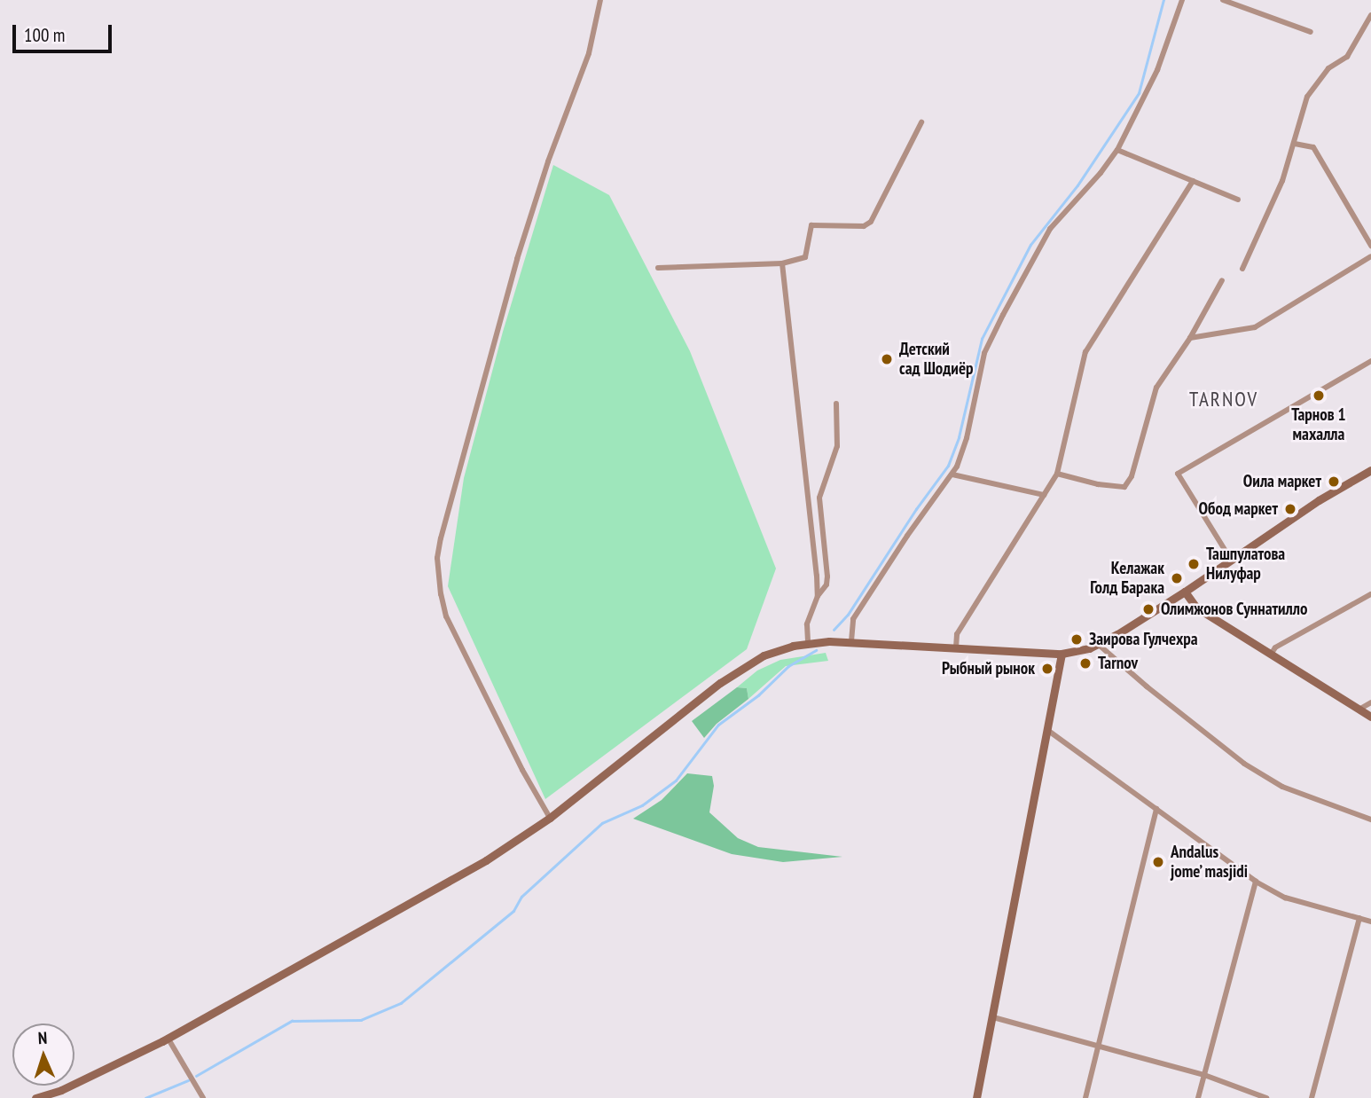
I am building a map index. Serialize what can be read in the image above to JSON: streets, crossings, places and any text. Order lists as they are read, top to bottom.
{
  "districts": ["TARNOV"],
  "places": [
    "Детский сад Шодиёр",
    "Тарнов 1 махалла",
    "Оила маркет",
    "Обод маркет",
    "Ташпулатова Нилуфар",
    "Келажак Голд Барака",
    "Олимжонов Суннатилло",
    "Заирова Гулчехра",
    "Tarnov",
    "Рыбный рынок",
    "Andalus jome’ masjidi"
  ],
  "scale_bar": "100 m",
  "north": "top"
}
